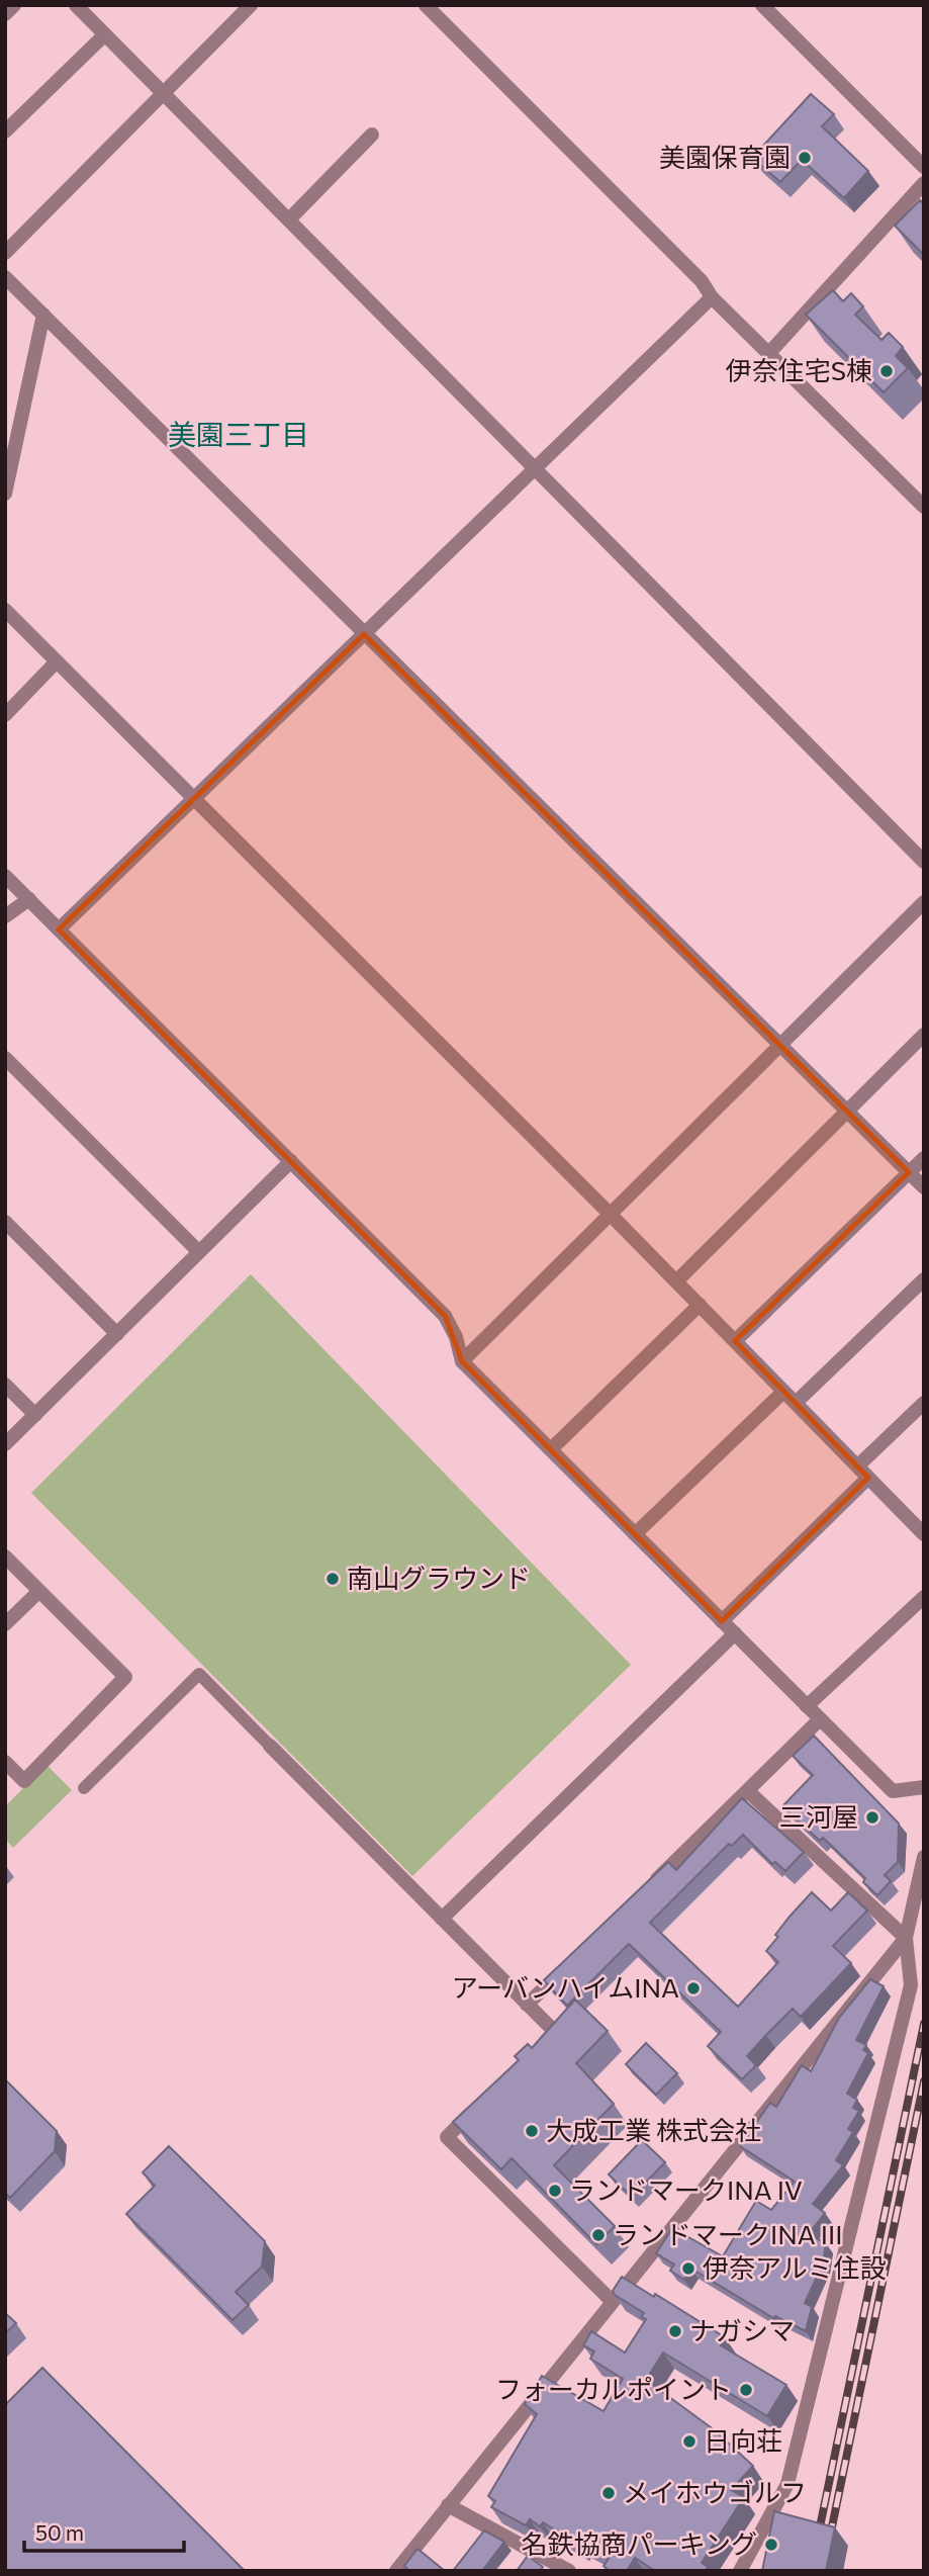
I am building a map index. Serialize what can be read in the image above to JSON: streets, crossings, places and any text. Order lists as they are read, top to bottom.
{
  "districts": ["美園三丁目"],
  "places": [
    "美園保育園",
    "伊奈住宅S棟",
    "南山グラウンド",
    "三河屋",
    "アーバンハイムINA",
    "大成工業 株式会社",
    "ランドマークINA IV",
    "ランドマークINA III",
    "伊奈アルミ住設",
    "ナガシマ",
    "フォーカルポイント",
    "日向荘",
    "メイホウゴルフ",
    "名鉄協商パーキング"
  ],
  "scale_bar": "50 m"
}
